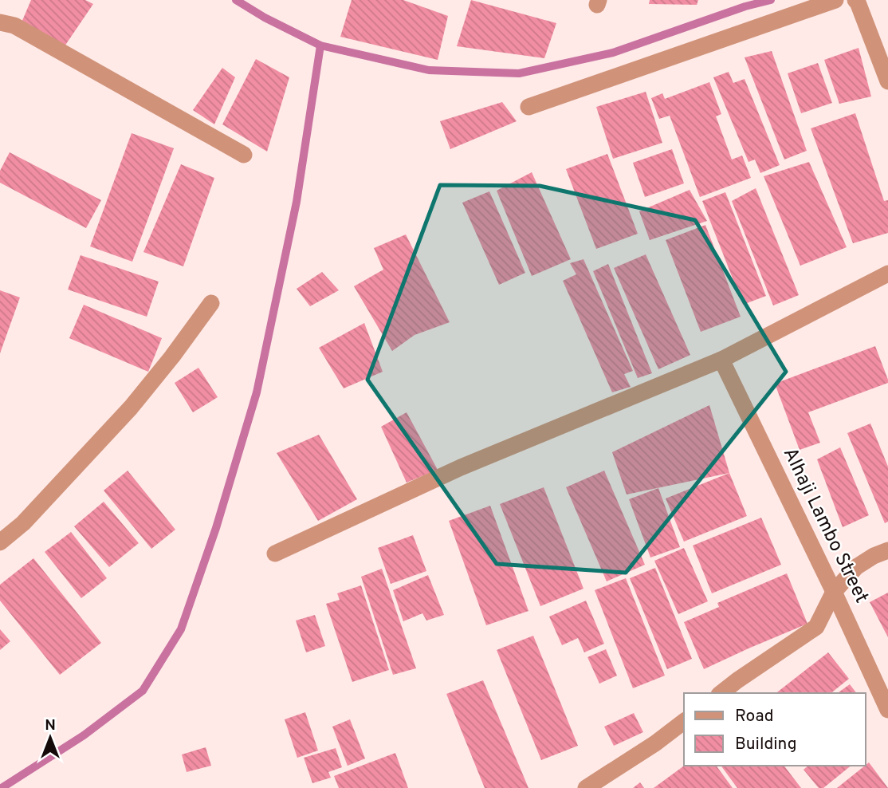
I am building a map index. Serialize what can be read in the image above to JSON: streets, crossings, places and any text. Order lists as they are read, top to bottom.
{
  "streets": {
    "street": ["Alhaji Lambo Street"]
  },
  "legend": ["Road", "Building"],
  "north": "top"
}
